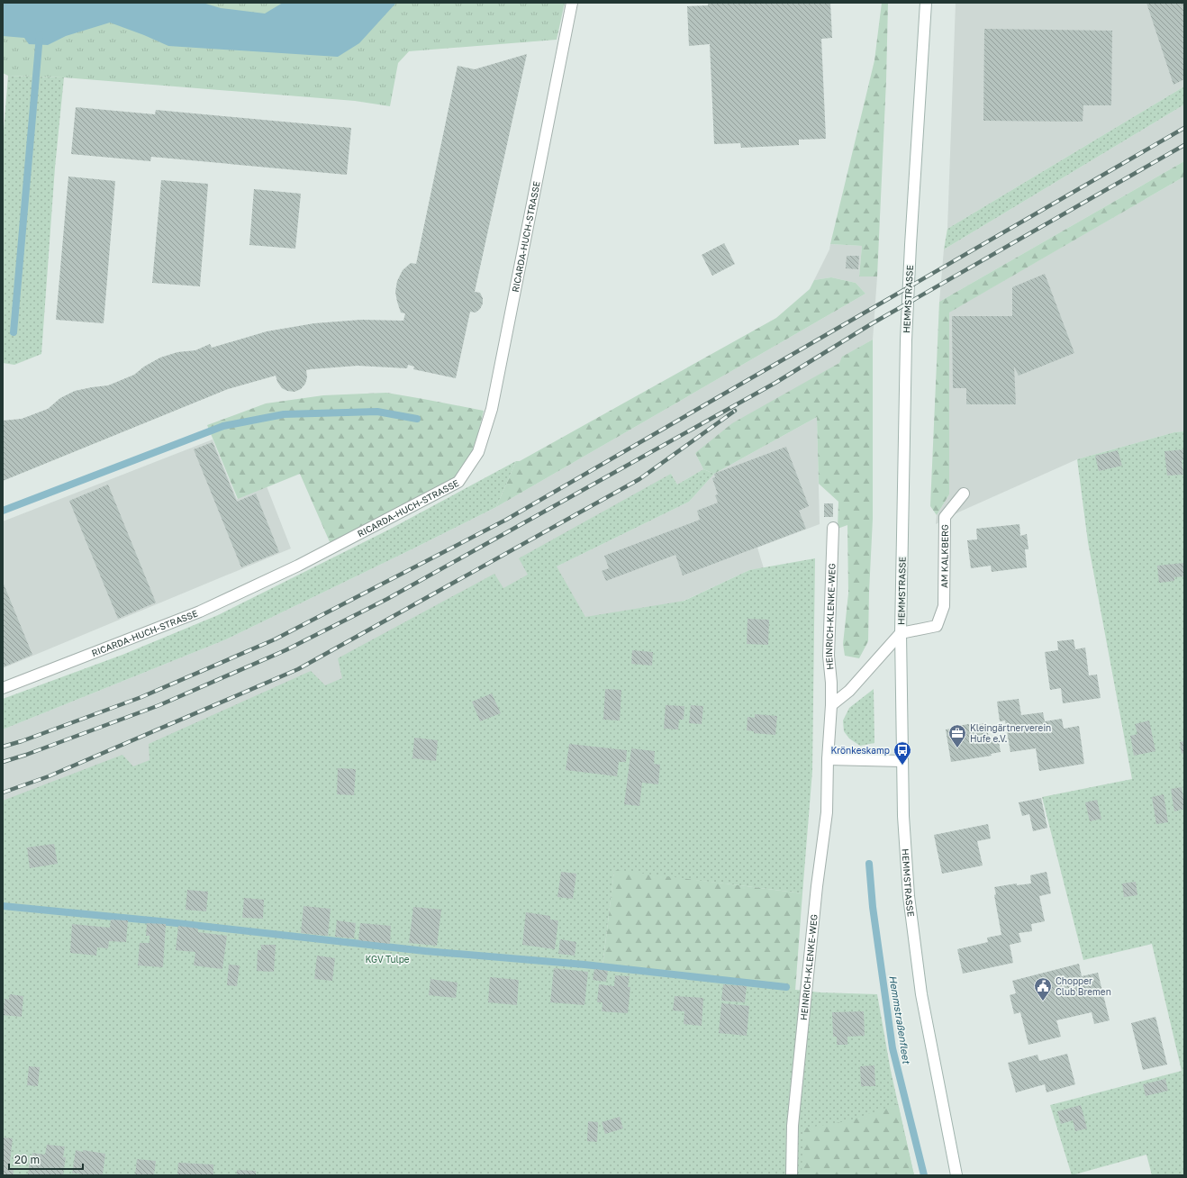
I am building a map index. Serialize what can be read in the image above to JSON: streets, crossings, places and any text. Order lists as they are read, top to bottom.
{
  "streets": {
    "street": [
      "RICARDA-HUCH-STRASSE",
      "HEMMSTRASSE",
      "AM KALKBERG",
      "HEINRICH-KLENKE-WEG"
    ]
  },
  "crossings": [
    ["HEMMSTRASSE", "AM KALKBERG"]
  ],
  "water": ["Hemmstraßenfleet"],
  "parks": ["KGV Tulpe"],
  "places": {
    "office": ["Kleingärtnerverein Hufe e.V."],
    "bus stop": ["Krönkeskamp"],
    "public building": ["Chopper Club Bremen"]
  },
  "scale_bar": "20 m"
}
